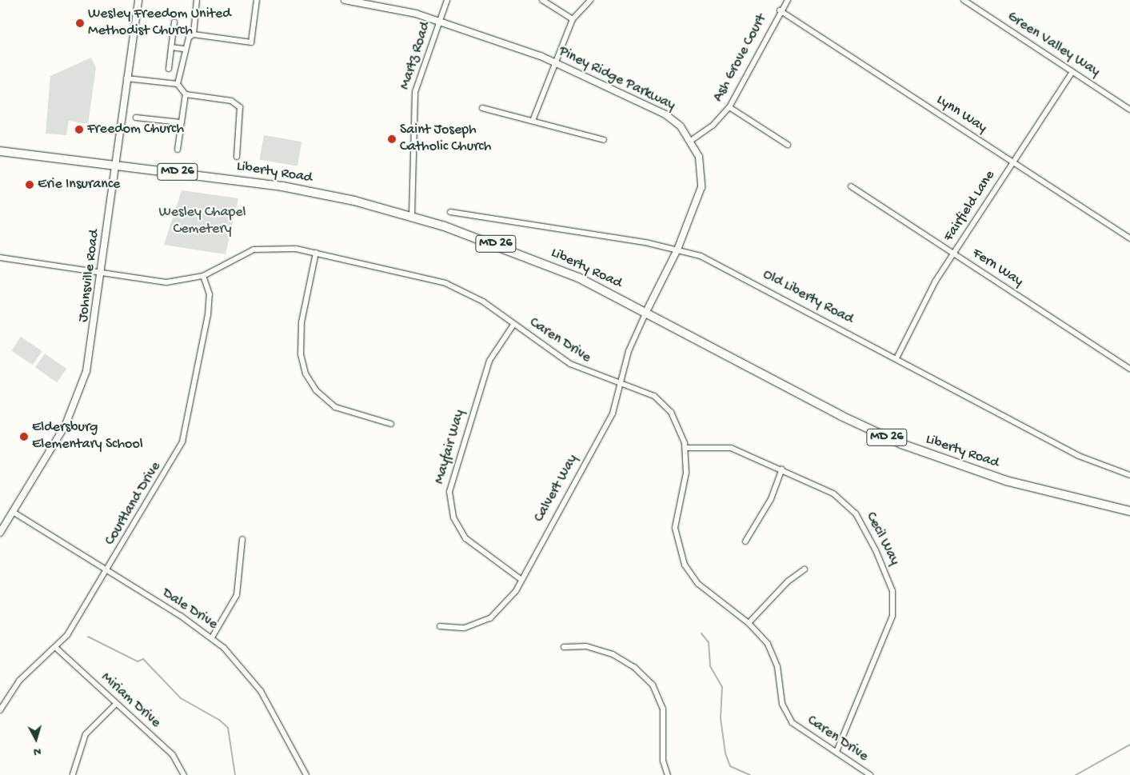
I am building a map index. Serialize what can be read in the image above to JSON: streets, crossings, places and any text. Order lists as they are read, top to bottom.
{
  "streets": {
    "main road": ["MD 26", "Liberty Road"],
    "street": [
      "Green Valley Way",
      "Martz Road",
      "Ash Grove Court",
      "Piney Ridge Parkway",
      "Lynn Way",
      "Fairfield Lane",
      "Fern Way",
      "Johnsville Road",
      "Old Liberty Road",
      "Caren Drive",
      "Mayfair Way",
      "Calvert Way",
      "Courtland Drive",
      "Cecil Way",
      "Dale Drive",
      "Miriam Drive"
    ]
  },
  "crossings": [
    ["Green Valley Way", "Fairfield Lane"],
    ["Martz Road", "Piney Ridge Parkway"],
    ["Martz Road", "Liberty Road"],
    ["Ash Grove Court", "Piney Ridge Parkway"],
    ["Ash Grove Court", "Lynn Way"],
    ["Piney Ridge Parkway", "Liberty Road"],
    ["Piney Ridge Parkway", "Old Liberty Road"],
    ["Piney Ridge Parkway", "Calvert Way"],
    ["Lynn Way", "Fairfield Lane"],
    ["Liberty Road", "Johnsville Road"],
    ["Liberty Road", "Calvert Way"],
    ["Fairfield Lane", "Fern Way"],
    ["Fairfield Lane", "Old Liberty Road"],
    ["Johnsville Road", "Caren Drive"],
    ["Johnsville Road", "Dale Drive"],
    ["Caren Drive", "Mayfair Way"],
    ["Caren Drive", "Calvert Way"],
    ["Caren Drive", "Courtland Drive"],
    ["Caren Drive", "Cecil Way"],
    ["Mayfair Way", "Calvert Way"],
    ["Courtland Drive", "Dale Drive"],
    ["Courtland Drive", "Miriam Drive"]
  ],
  "parks": ["Wesley Chapel Cemetery"],
  "places": [
    "Wesley Freedom United Methodist Church",
    "Freedom Church",
    "Saint Joseph Catholic Church",
    "Erie Insurance",
    "Eldersburg Elementary School"
  ],
  "north": "bottom"
}
